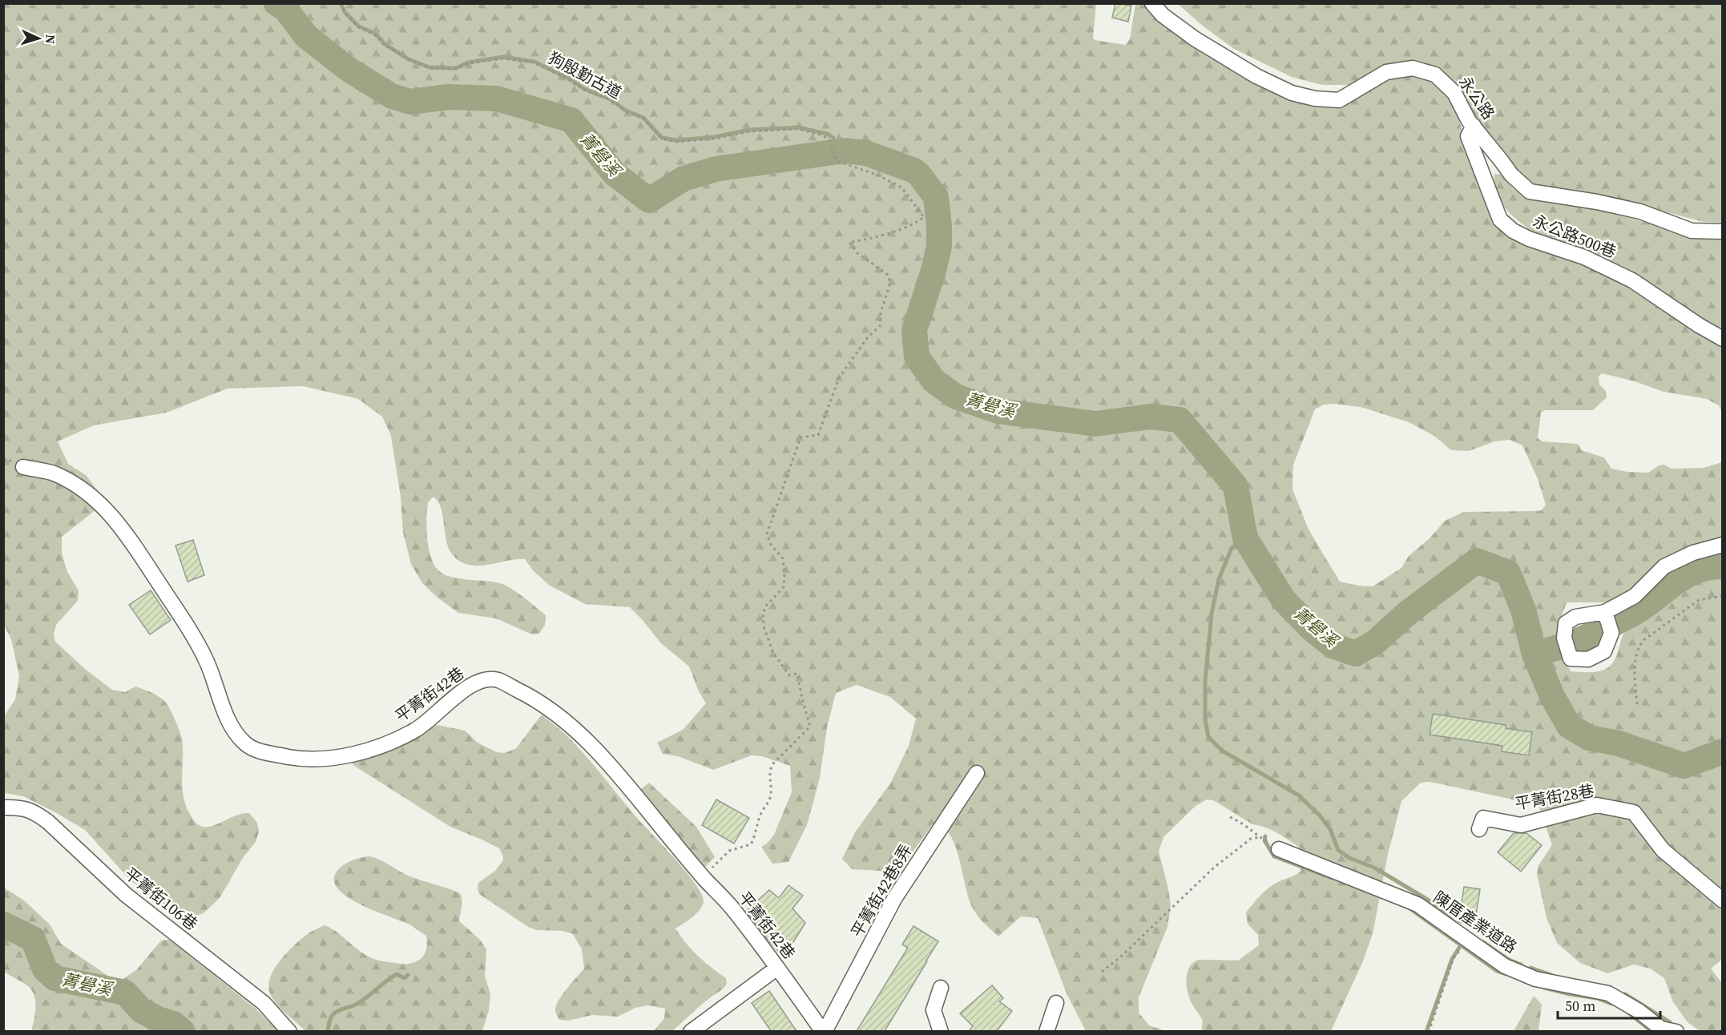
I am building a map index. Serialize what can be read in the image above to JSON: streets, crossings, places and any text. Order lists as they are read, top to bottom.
{
  "streets": {
    "street": [
      "永公路",
      "永公路500巷",
      "平菁街42巷",
      "平菁街28巷",
      "平菁街42巷8弄",
      "平菁街106巷",
      "陳厝產業道路"
    ],
    "path": ["狗殷勤古道"]
  },
  "crossings": [
    ["狗殷勤古道", "平菁街42巷"],
    ["永公路", "永公路500巷"],
    ["平菁街42巷", "平菁街42巷8弄"]
  ],
  "water": ["菁礐溪"],
  "scale_bar": "50 m",
  "north": "right"
}
